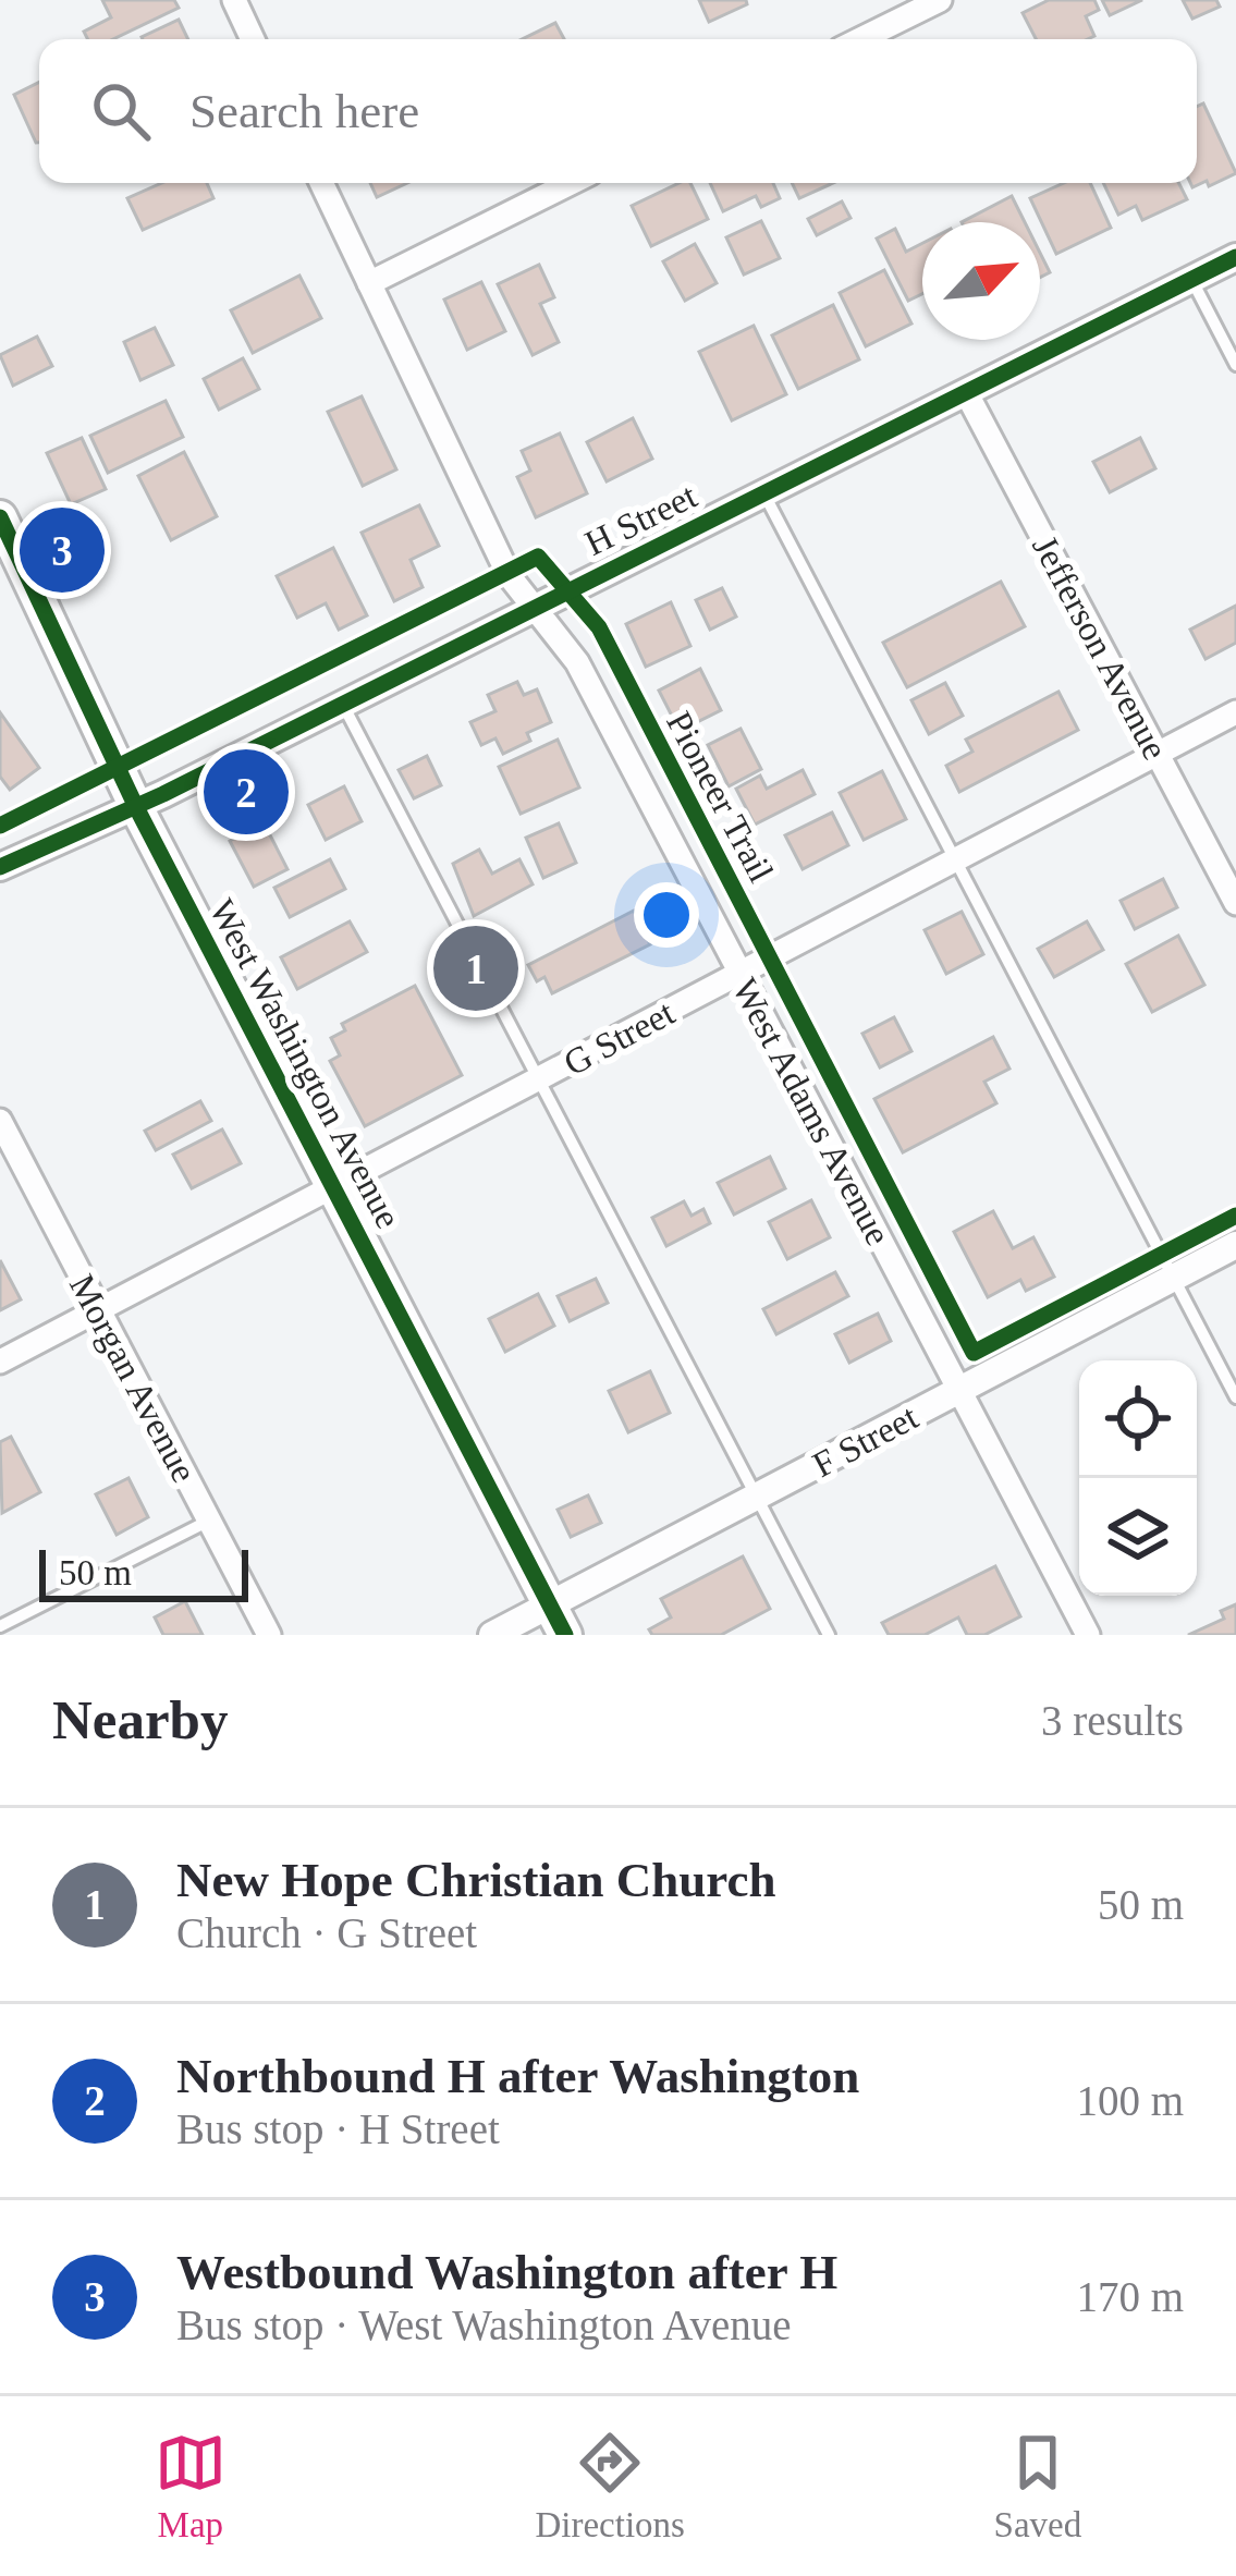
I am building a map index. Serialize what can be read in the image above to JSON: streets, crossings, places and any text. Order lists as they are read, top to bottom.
{
  "streets": {
    "main road": ["West Washington Avenue"],
    "street": [
      "H Street",
      "Jefferson Avenue",
      "G Street",
      "West Adams Avenue",
      "Morgan Avenue",
      "F Street"
    ],
    "cycle path": ["Pioneer Trail"]
  },
  "crossings": [
    ["H Street", "Jefferson Avenue"],
    ["H Street", "West Washington Avenue"],
    ["H Street", "West Adams Avenue"],
    ["Jefferson Avenue", "G Street"],
    ["G Street", "West Washington Avenue"],
    ["G Street", "West Adams Avenue"],
    ["G Street", "Morgan Avenue"],
    ["West Washington Avenue", "F Street"],
    ["West Adams Avenue", "F Street"]
  ],
  "scale_bar": "50 m",
  "north": "top right",
  "page": {
    "search": "Search here",
    "pins": ["3", "2", "1"],
    "scale": "50 m",
    "heading": ["Nearby", "3 results"],
    "list": [
      {
        "mark": "1",
        "name": "New Hope Christian Church",
        "note": "Church · G Street",
        "value": "50 m"
      },
      {
        "mark": "2",
        "name": "Northbound H after Washington",
        "note": "Bus stop · H Street",
        "value": "100 m"
      },
      {
        "mark": "3",
        "name": "Westbound Washington after H",
        "note": "Bus stop · West Washington Avenue",
        "value": "170 m"
      }
    ],
    "nav": ["Map", "Directions", "Saved"]
  }
}
